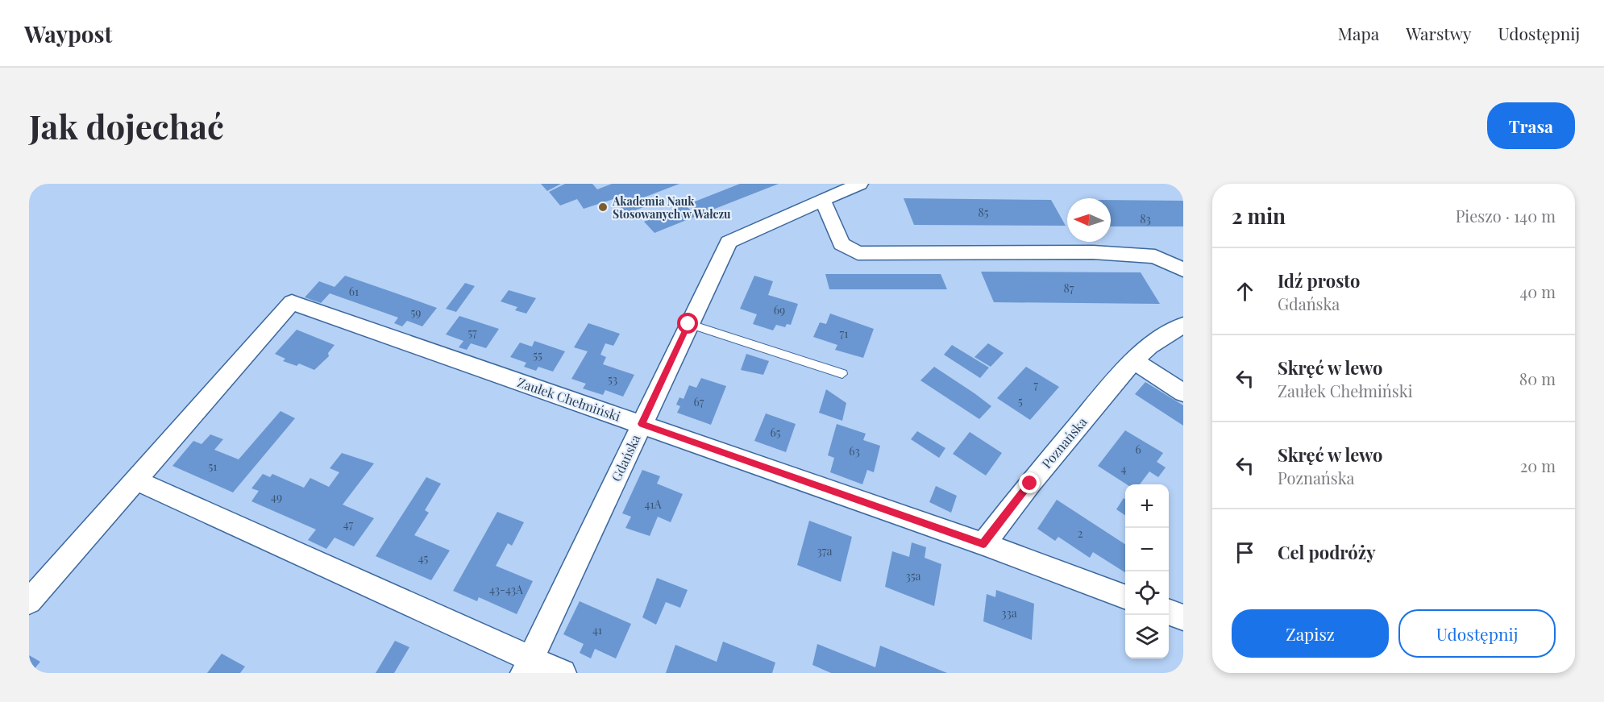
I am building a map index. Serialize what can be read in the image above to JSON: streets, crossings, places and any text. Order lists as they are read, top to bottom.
{
  "streets": {
    "street": ["Zaułek Chełmiński", "Poznańska", "Gdańska"]
  },
  "crossings": [
    ["Zaułek Chełmiński", "Poznańska"],
    ["Zaułek Chełmiński", "Gdańska"]
  ],
  "places": ["Akademia Nauk Stosowanych w Wałczu"],
  "house_numbers": [
    "85",
    "83",
    "87",
    "61",
    "69",
    "59",
    "57",
    "71",
    "55",
    "53",
    "7",
    "5",
    "67",
    "65",
    "6",
    "63",
    "51",
    "4",
    "49",
    "41A",
    "47",
    "2",
    "37a",
    "45",
    "35a",
    "43-43A",
    "33a",
    "41"
  ],
  "north": "left",
  "page": {
    "header": "Waypost",
    "nav": ["Mapa", "Warstwy", "Udostępnij"],
    "buttons": [
      "Trasa",
      ["Zapisz", "Udostępnij"]
    ],
    "title": "Jak dojechać",
    "heading": ["2 min", "Pieszo · 140 m"],
    "list": [
      ["Idź prosto", "Gdańska", "40 m"],
      ["Skręć w lewo", "Zaułek Chełmiński", "80 m"],
      ["Skręć w lewo", "Poznańska", "20 m"],
      "Cel podróży"
    ],
    "map_buttons": ["+", "−"]
  }
}
